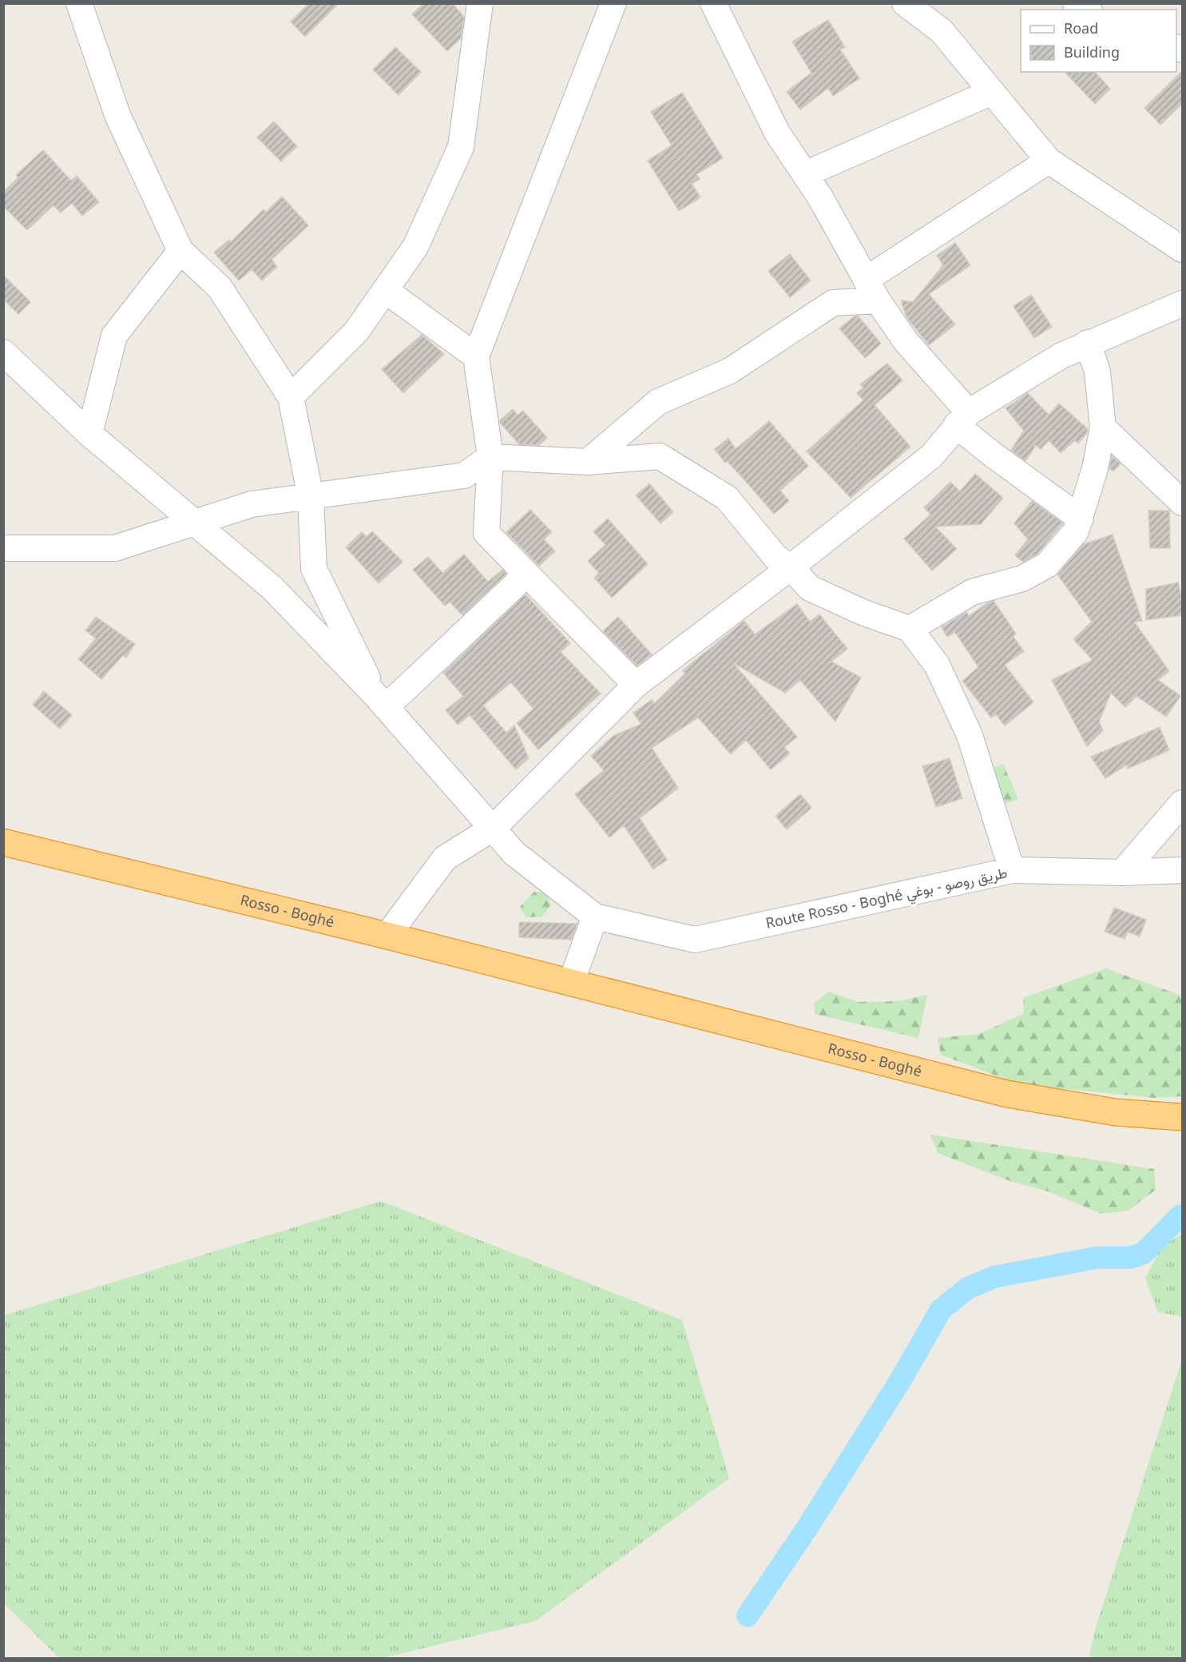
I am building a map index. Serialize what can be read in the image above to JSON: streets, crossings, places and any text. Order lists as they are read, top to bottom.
{
  "streets": {
    "highway": ["Rosso - Boghé"],
    "street": ["Route Rosso - Boghé طريق روصو - بوغي"]
  },
  "legend": ["Road", "Building"]
}
